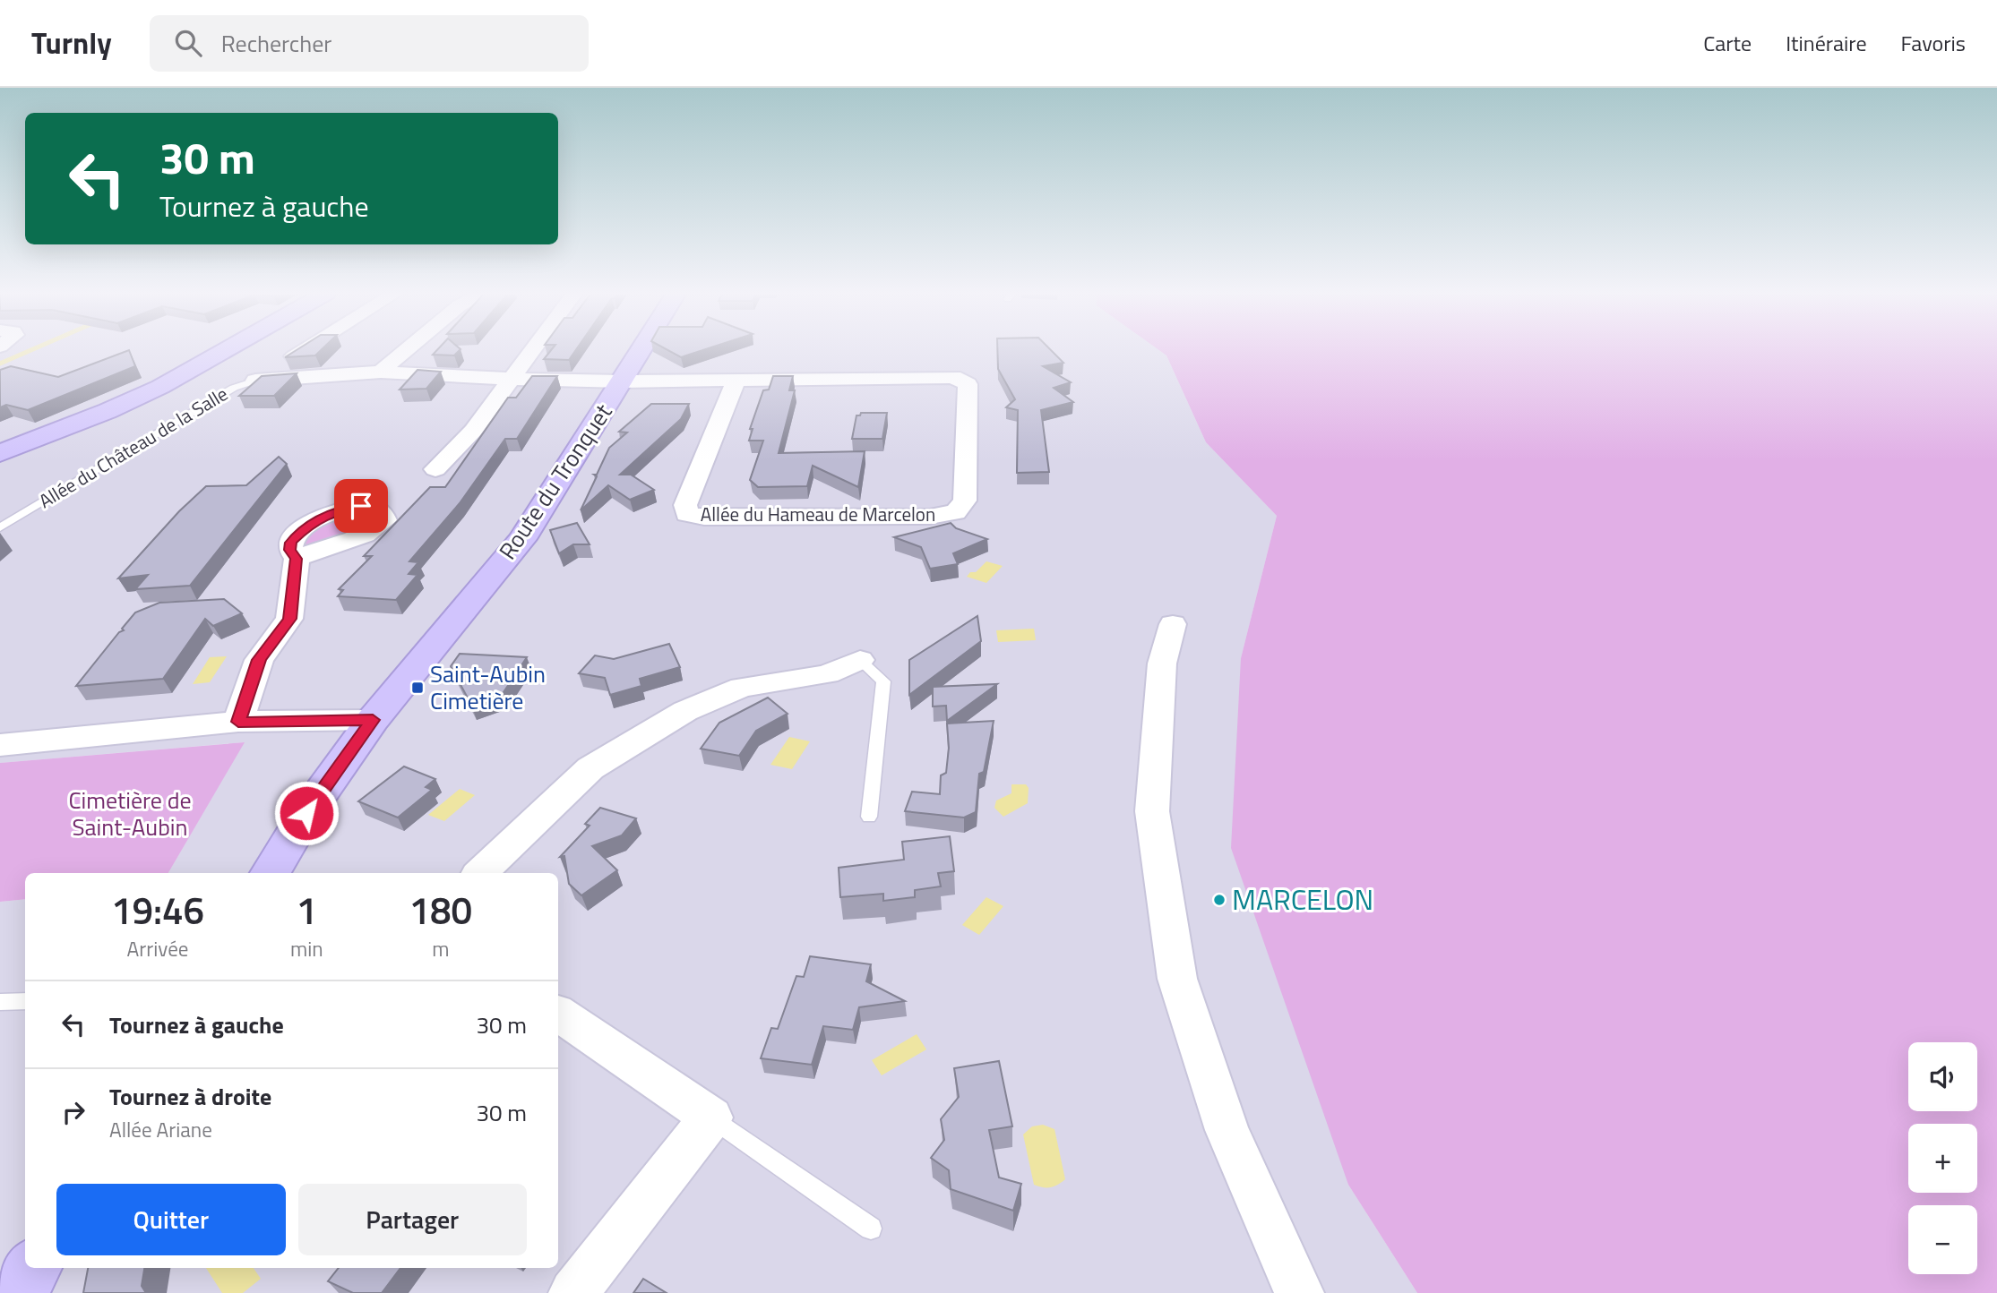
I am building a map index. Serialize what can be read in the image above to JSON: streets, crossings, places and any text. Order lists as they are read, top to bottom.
{
  "streets": {
    "street": ["Allée du Château de la Salle", "Route du Tronquet", "Allée du Hameau de Marcelon"]
  },
  "crossings": [
    ["Allée du Château de la Salle", "Allée du Hameau de Marcelon"],
    ["Route du Tronquet", "Allée du Hameau de Marcelon"]
  ],
  "parks": ["Cimetière de Saint-Aubin"],
  "places": {
    "transit": ["Saint-Aubin Cimetière"],
    "other": ["MARCELON"]
  },
  "page": {
    "header": "Turnly",
    "search": "Rechercher",
    "nav": ["Carte", "Itinéraire", "Favoris"],
    "turn": ["30 m", "Tournez à gauche"],
    "eta": [
      "19:46",
      "Arrivée",
      "1",
      "min",
      "180",
      "m"
    ],
    "list": [
      {
        "name": "Tournez à gauche",
        "value": "30 m"
      },
      {
        "name": "Tournez à droite",
        "note": "Allée Ariane",
        "value": "30 m"
      }
    ],
    "map_buttons": ["+", "−"],
    "buttons": ["Quitter", "Partager"]
  }
}
